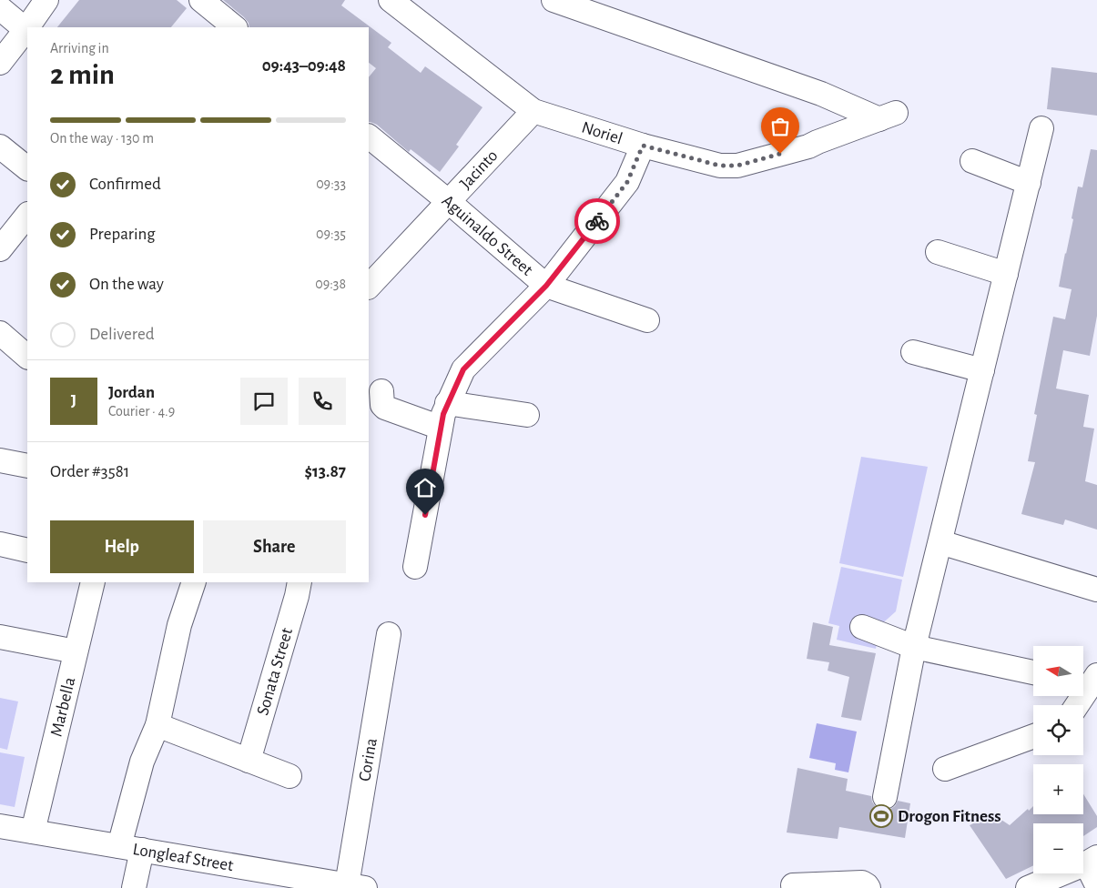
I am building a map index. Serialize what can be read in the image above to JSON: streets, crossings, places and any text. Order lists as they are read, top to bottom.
{
  "streets": {
    "street": [
      "Noriel",
      "Jacinto",
      "Aguinaldo Street",
      "Sonata Street",
      "Marbella",
      "Corina",
      "Longleaf Street"
    ]
  },
  "crossings": [
    ["Noriel", "Jacinto"],
    ["Jacinto", "Aguinaldo Street"],
    ["Marbella", "Longleaf Street"],
    ["Corina", "Longleaf Street"]
  ],
  "places": {
    "sports": ["Drogon Fitness"]
  },
  "north": "left",
  "page": {
    "heading": ["2 min", "Arriving in", "09:43–09:48"],
    "panel": [
      "Jordan",
      "Courier · 4.9",
      "Order #3581",
      "$13.87"
    ],
    "bar": "On the way · 130 m",
    "list": [
      ["Confirmed", "09:33"],
      ["Preparing", "09:35"],
      ["On the way", "09:38"],
      "Delivered"
    ],
    "round": "J",
    "buttons": ["Help", "Share"],
    "map_buttons": ["+", "−"]
  }
}
